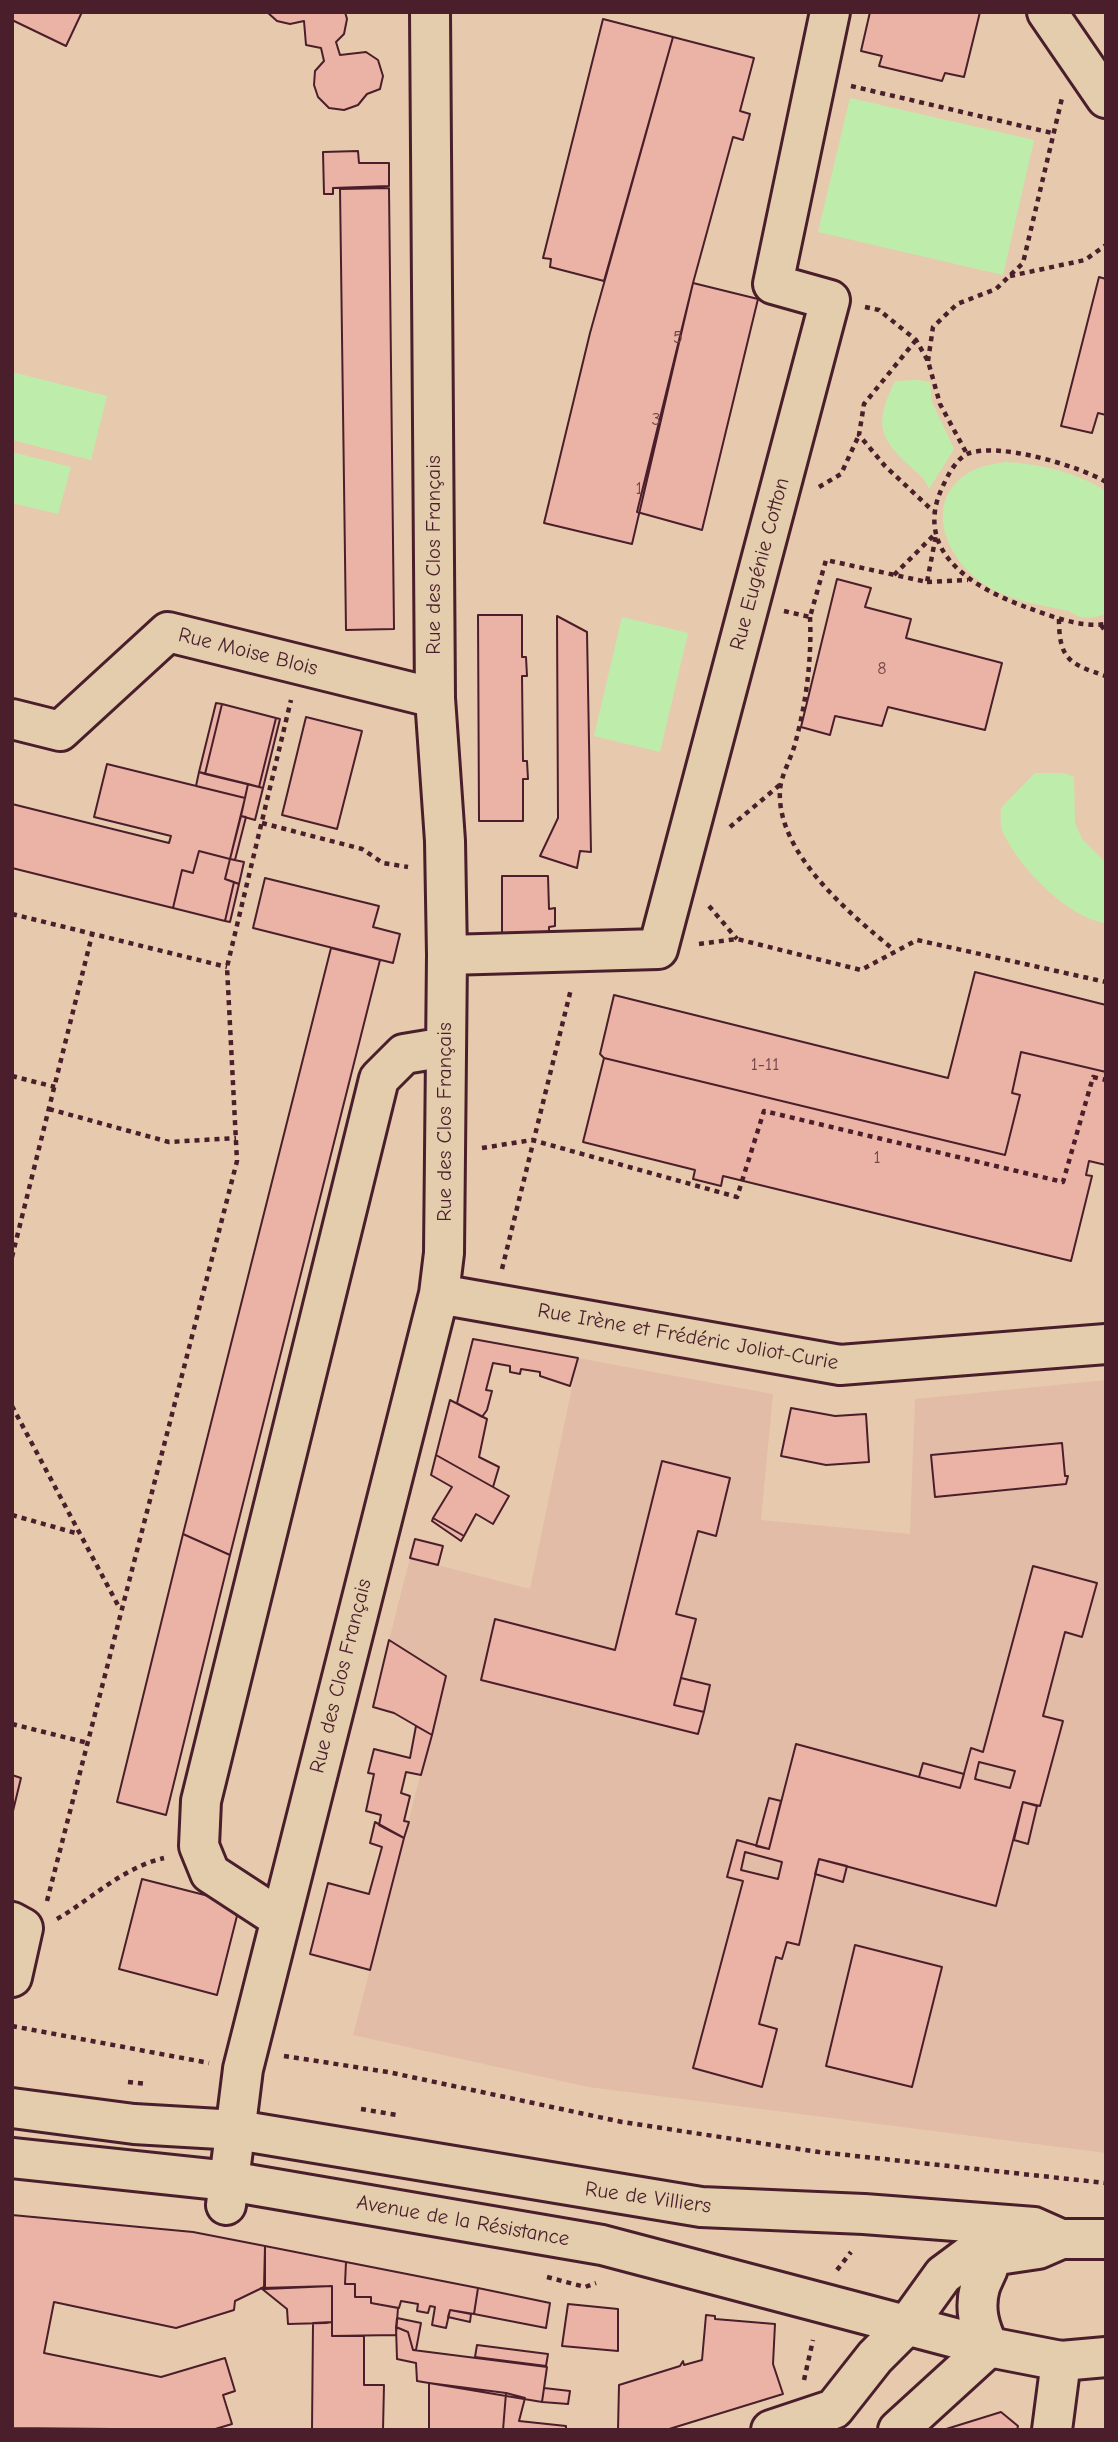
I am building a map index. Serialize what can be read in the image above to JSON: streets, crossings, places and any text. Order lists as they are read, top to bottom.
{
  "streets": {
    "street": [
      "Rue des Clos Français",
      "Rue Eugénie Cotton",
      "Rue Moise Blois",
      "Rue Irène et Frédéric Joliot-Curie",
      "Rue de Villiers",
      "Avenue de la Résistance"
    ]
  },
  "crossings": [
    ["Rue des Clos Français", "Rue Moise Blois"],
    ["Rue des Clos Français", "Rue Irène et Frédéric Joliot-Curie"],
    ["Rue des Clos Français", "Rue de Villiers"],
    ["Rue des Clos Français", "Avenue de la Résistance"]
  ],
  "house_numbers": [
    "5",
    "3",
    "1",
    "8",
    "1-11",
    "1"
  ]
}
